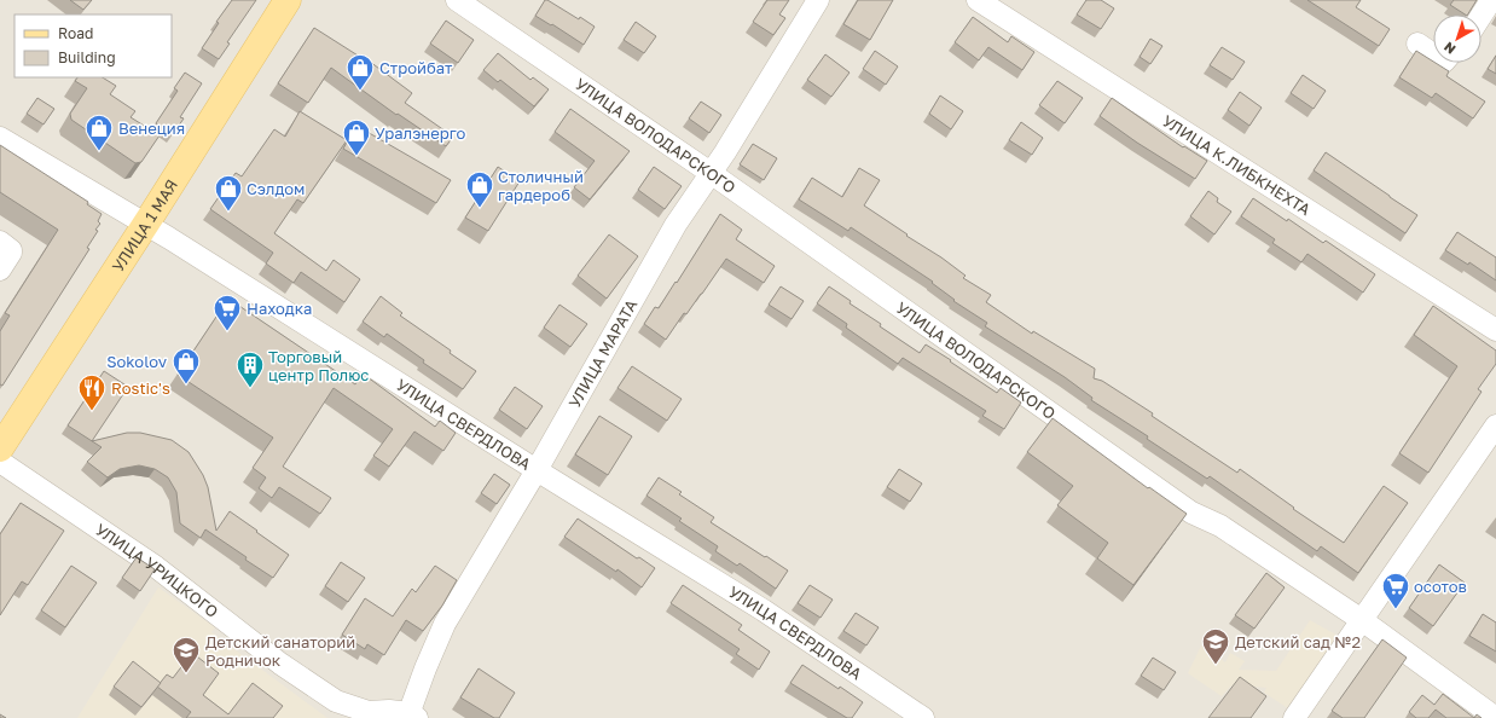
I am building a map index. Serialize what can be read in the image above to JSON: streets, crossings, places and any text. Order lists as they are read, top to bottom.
{
  "streets": {
    "main road": ["УЛИЦА 1 МАЯ"],
    "street": [
      "УЛИЦА ВОЛОДАРСКОГО",
      "УЛИЦА К.ЛИБКНЕХТА",
      "УЛИЦА МАРАТА",
      "УЛИЦА СВЕРДЛОВА",
      "УЛИЦА УРИЦКОГО"
    ]
  },
  "crossings": [
    ["УЛИЦА ВОЛОДАРСКОГО", "УЛИЦА МАРАТА"],
    ["УЛИЦА 1 МАЯ", "УЛИЦА СВЕРДЛОВА"],
    ["УЛИЦА МАРАТА", "УЛИЦА СВЕРДЛОВА"],
    ["УЛИЦА МАРАТА", "УЛИЦА УРИЦКОГО"]
  ],
  "places": {
    "shop": [
      "Стройбат",
      "Венеция",
      "Уралэнерго",
      "Столичный гардероб",
      "Сэлдом",
      "Sokolov"
    ],
    "supermarket": ["Находка", "осотов"],
    "building": ["Торговый центр Полюс"],
    "restaurant": ["Rostic's"],
    "school or university": ["Детский сад №2", "Детский санаторий Родничок"]
  },
  "legend": ["Road", "Building"],
  "north": "bottom left"
}
